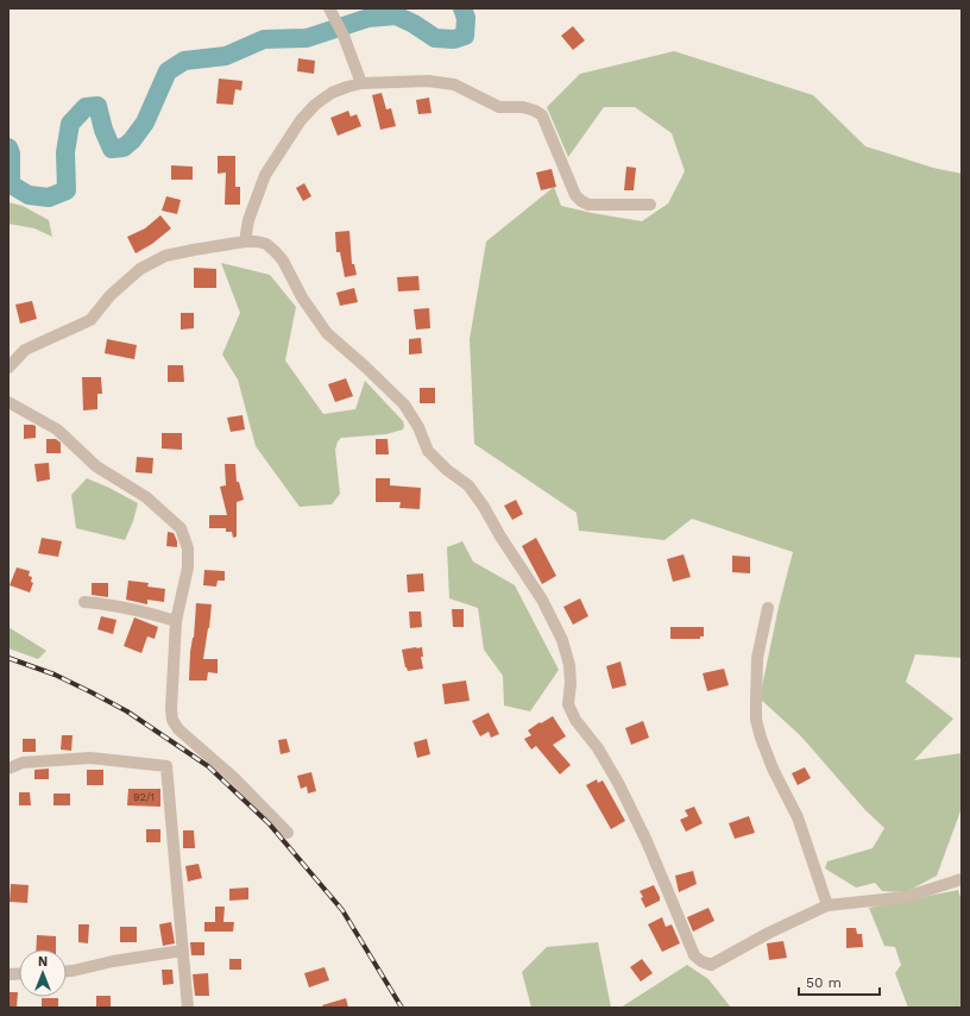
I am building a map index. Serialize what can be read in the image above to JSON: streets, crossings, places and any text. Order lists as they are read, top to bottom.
{
  "house_numbers": ["92/1"],
  "scale_bar": "50 m",
  "north": "top"
}
